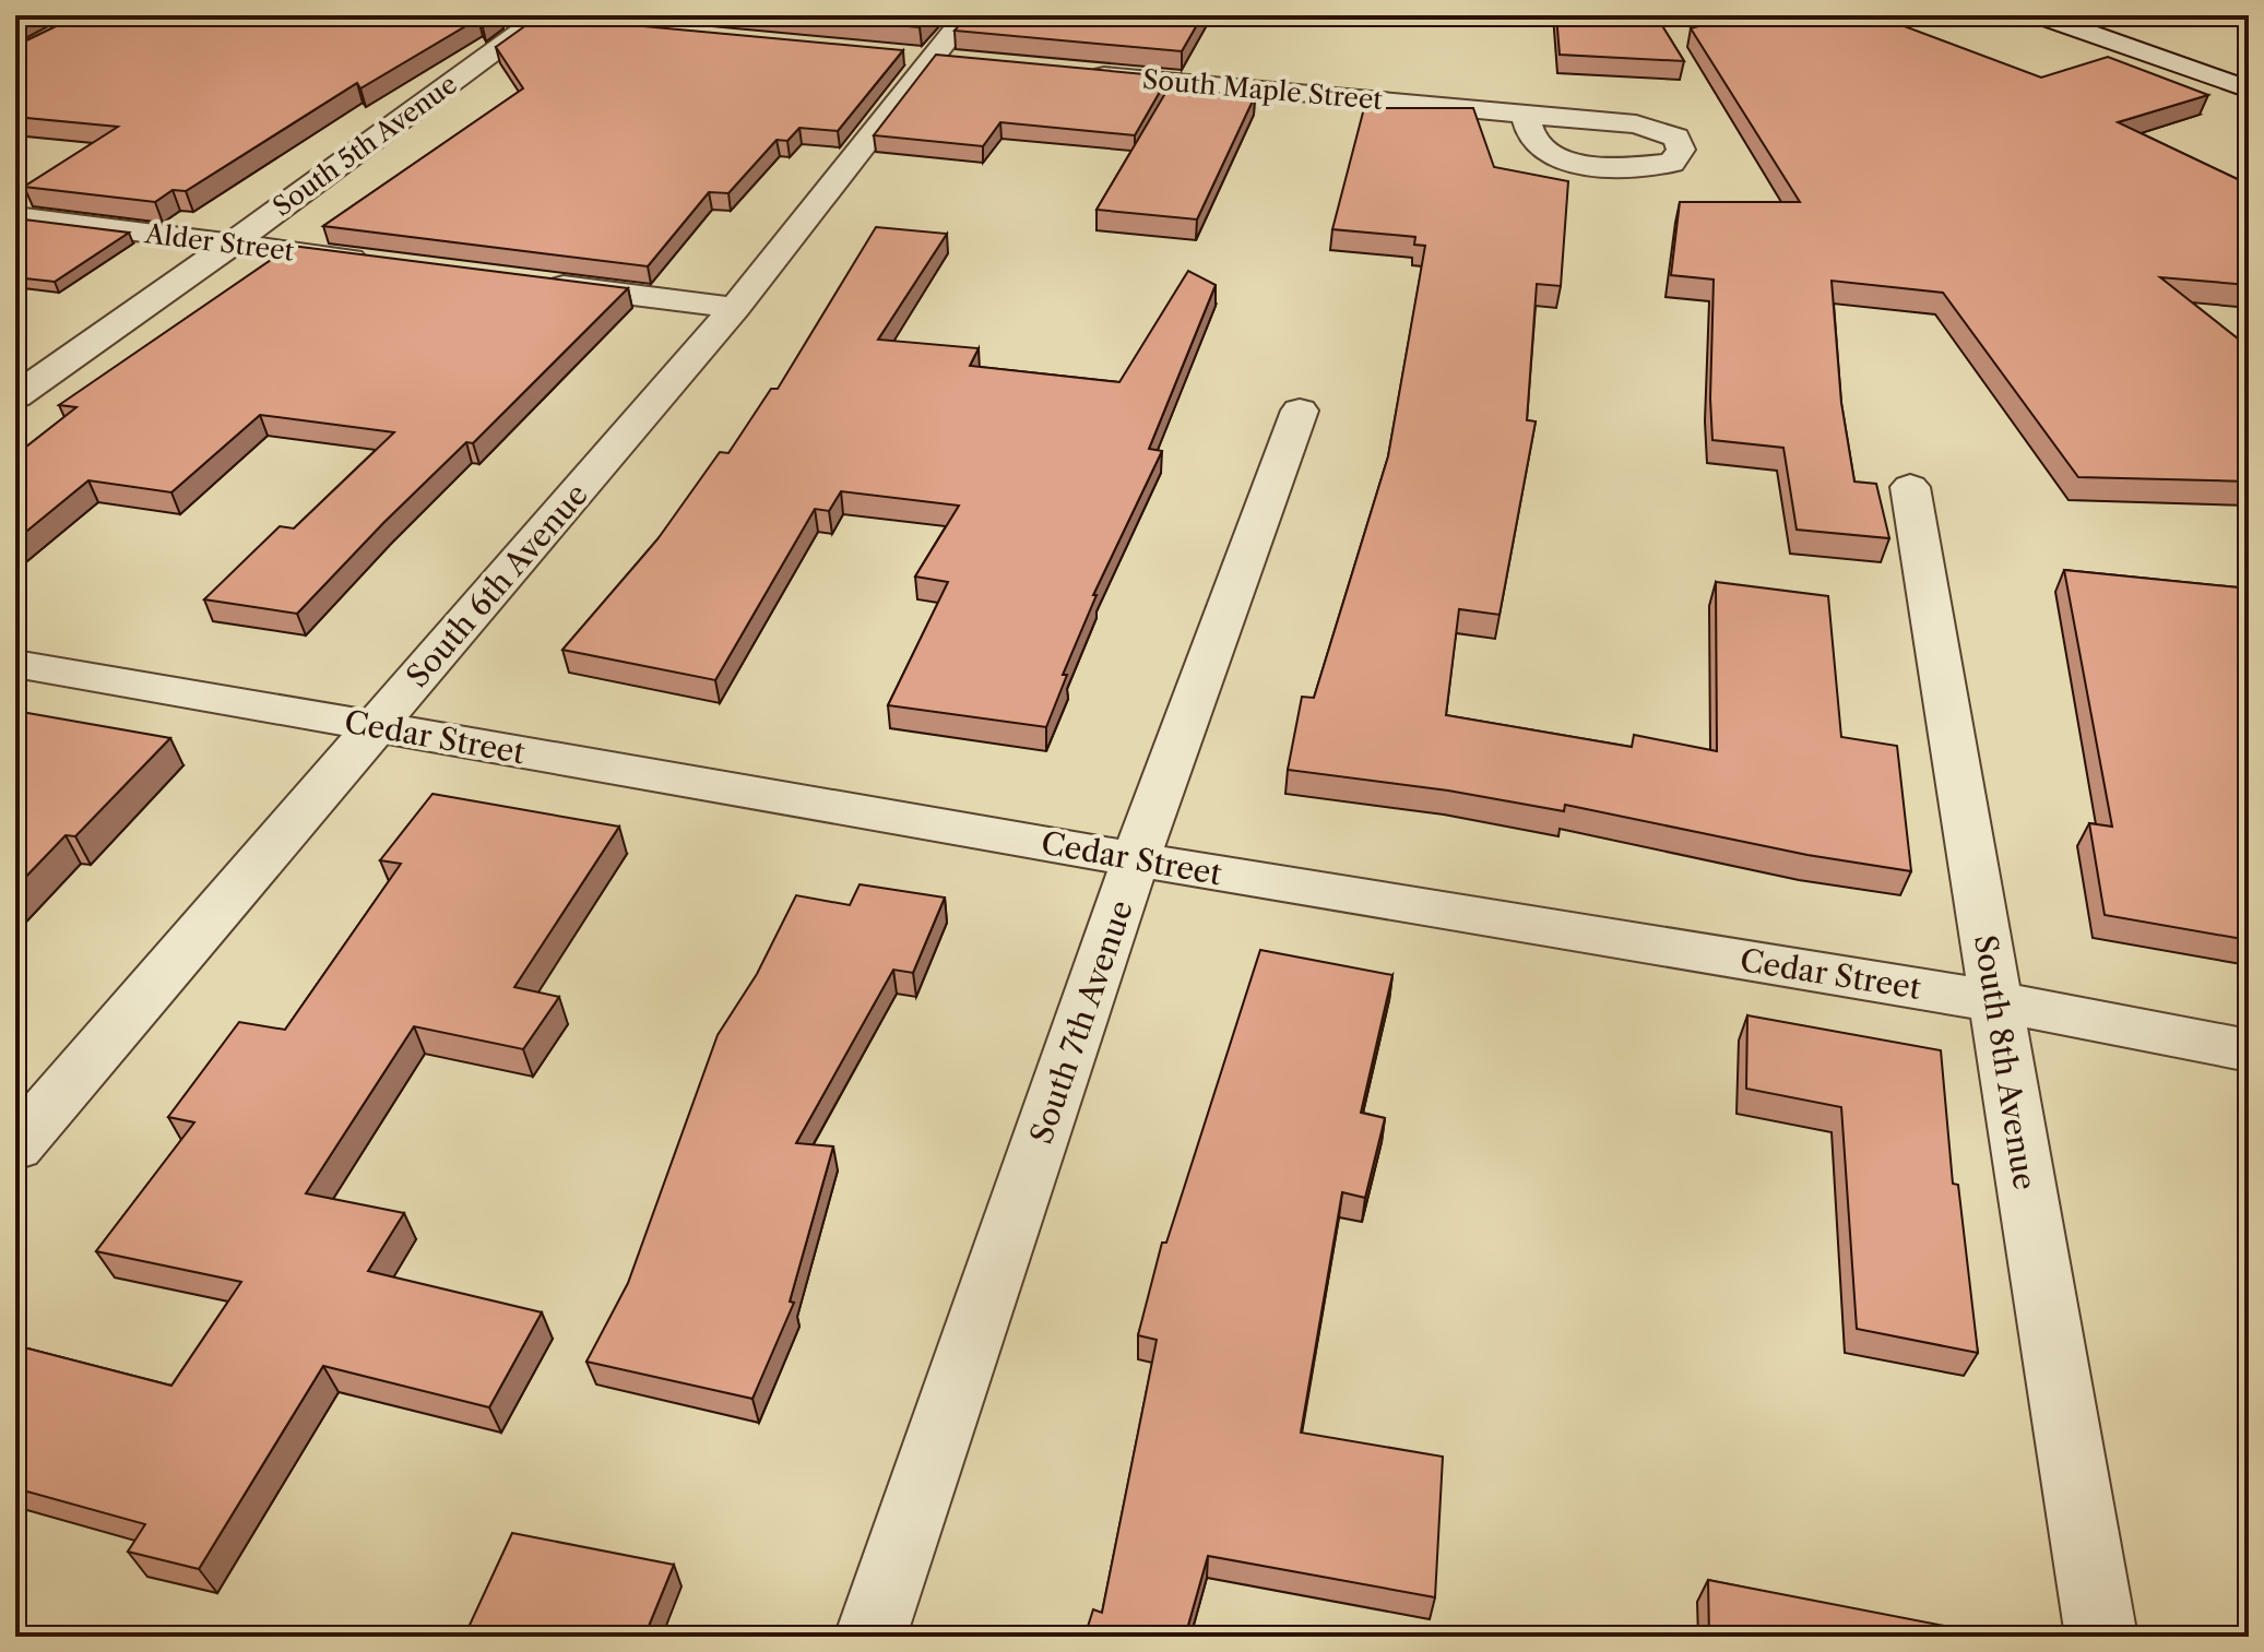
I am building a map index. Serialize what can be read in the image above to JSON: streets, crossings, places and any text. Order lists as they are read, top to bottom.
{
  "streets": {
    "street": [
      "South Maple Street",
      "South 5th Avenue",
      "Alder Street",
      "South 6th Avenue",
      "Cedar Street",
      "South 7th Avenue",
      "South 8th Avenue"
    ]
  },
  "crossings": [
    ["South 5th Avenue", "Alder Street"],
    ["South 6th Avenue", "Cedar Street"],
    ["Cedar Street", "South 7th Avenue"],
    ["Cedar Street", "South 8th Avenue"]
  ]
}
